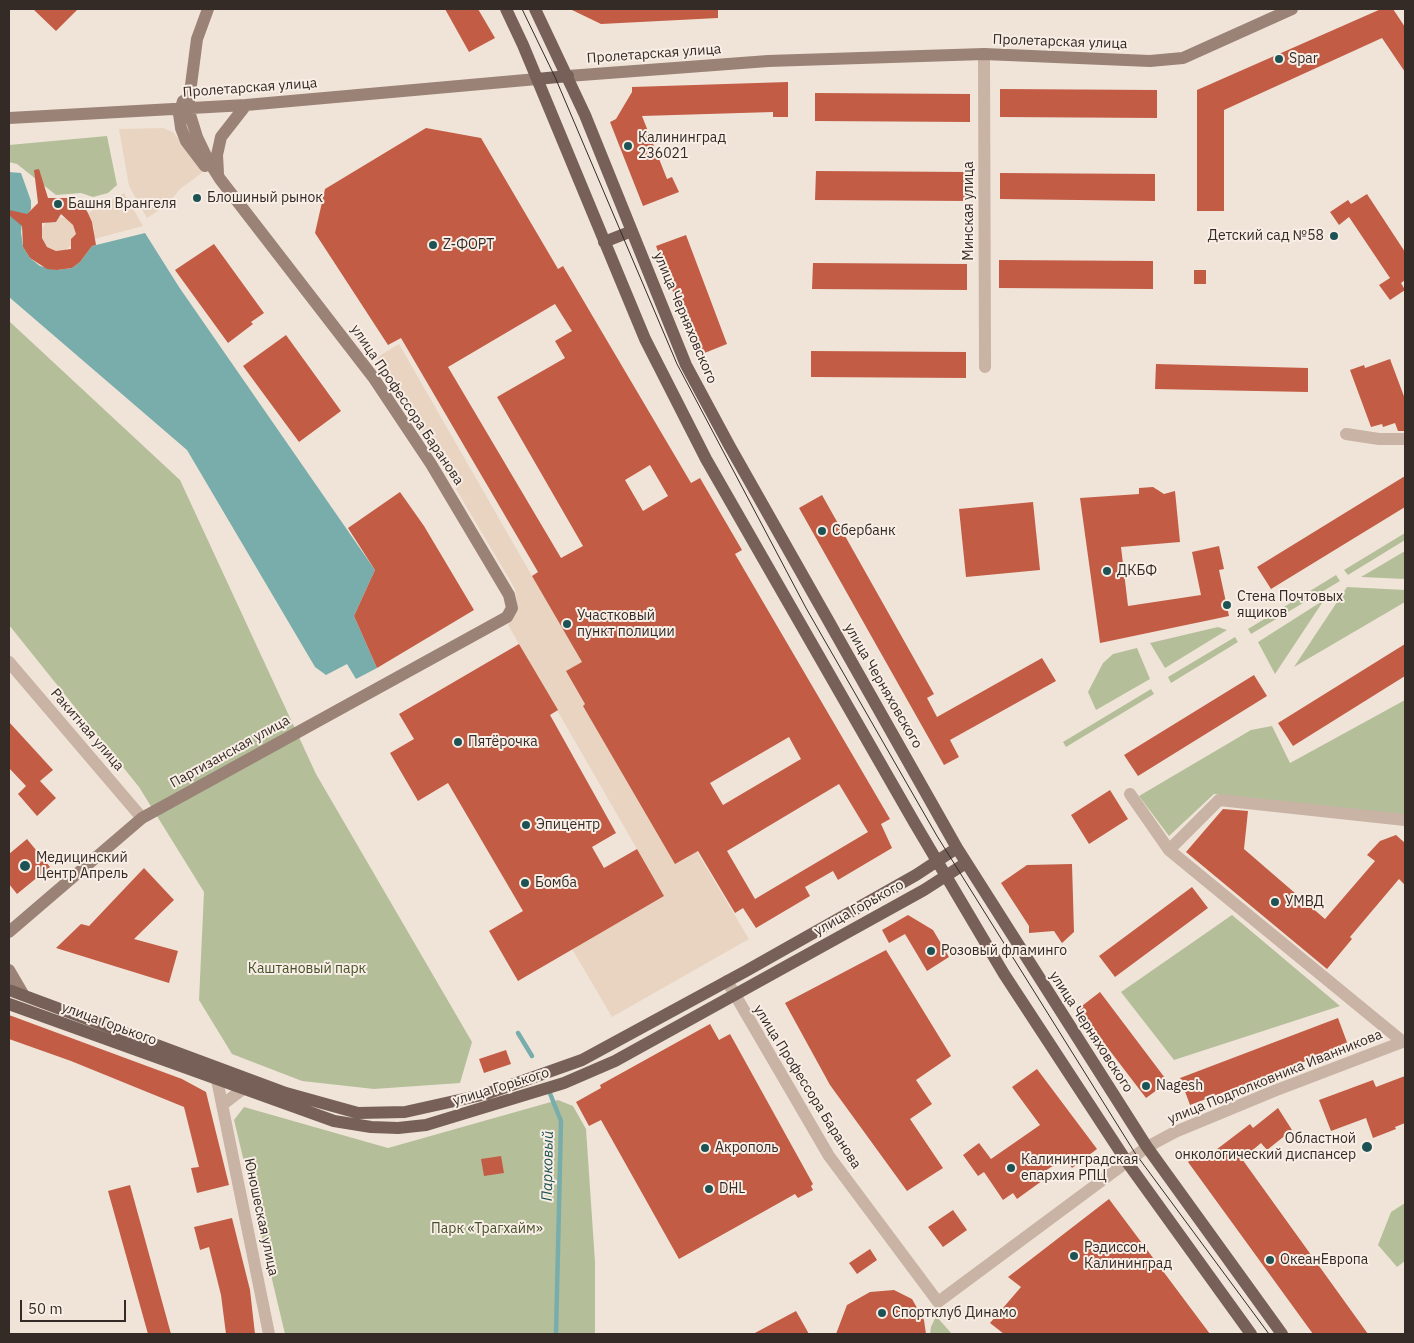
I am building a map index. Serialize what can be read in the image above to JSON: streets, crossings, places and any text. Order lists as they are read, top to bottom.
{
  "streets": {
    "main road": [
      "Пролетарская улица",
      "улица Черняховского",
      "улица Профессора Баранова",
      "Партизанская улица",
      "улица Горького"
    ],
    "street": [
      "Минская улица",
      "Ракитная улица",
      "улица Подполковника Иванникова",
      "Юношеская улица"
    ]
  },
  "crossings": [
    ["Пролетарская улица", "Минская улица"],
    ["Пролетарская улица", "улица Черняховского"],
    ["Пролетарская улица", "улица Профессора Баранова"],
    ["улица Черняховского", "улица Горького"],
    ["улица Черняховского", "улица Подполковника Иванникова"],
    ["улица Профессора Баранова", "Партизанская улица"],
    ["улица Профессора Баранова", "улица Горького"],
    ["улица Профессора Баранова", "улица Подполковника Иванникова"],
    ["Ракитная улица", "Партизанская улица"],
    ["улица Горького", "Юношеская улица"]
  ],
  "water": ["Парковый"],
  "parks": ["Каштановый парк", "Парк «Трагхайм»"],
  "places": [
    "Spar",
    "Калининград 236021",
    "Блошиный рынок",
    "Башня Врангеля",
    "Детский сад №58",
    "Z-ФОРТ",
    "Сбербанк",
    "ДКБФ",
    "Стена Почтовых ящиков",
    "Участковый пункт полиции",
    "Пятёрочка",
    "Эпицентр",
    "Медицинский Центр Апрель",
    "Бомба",
    "УМВД",
    "Розовый фламинго",
    "Nagesh",
    "Областной онкологический диспансер",
    "Акрополь",
    "Калининградская епархия РПЦ",
    "DHL",
    "Рэдиссон Калининград",
    "ОкеанЕвропа",
    "Спортклуб Динамо"
  ],
  "scale_bar": "50 m"
}
